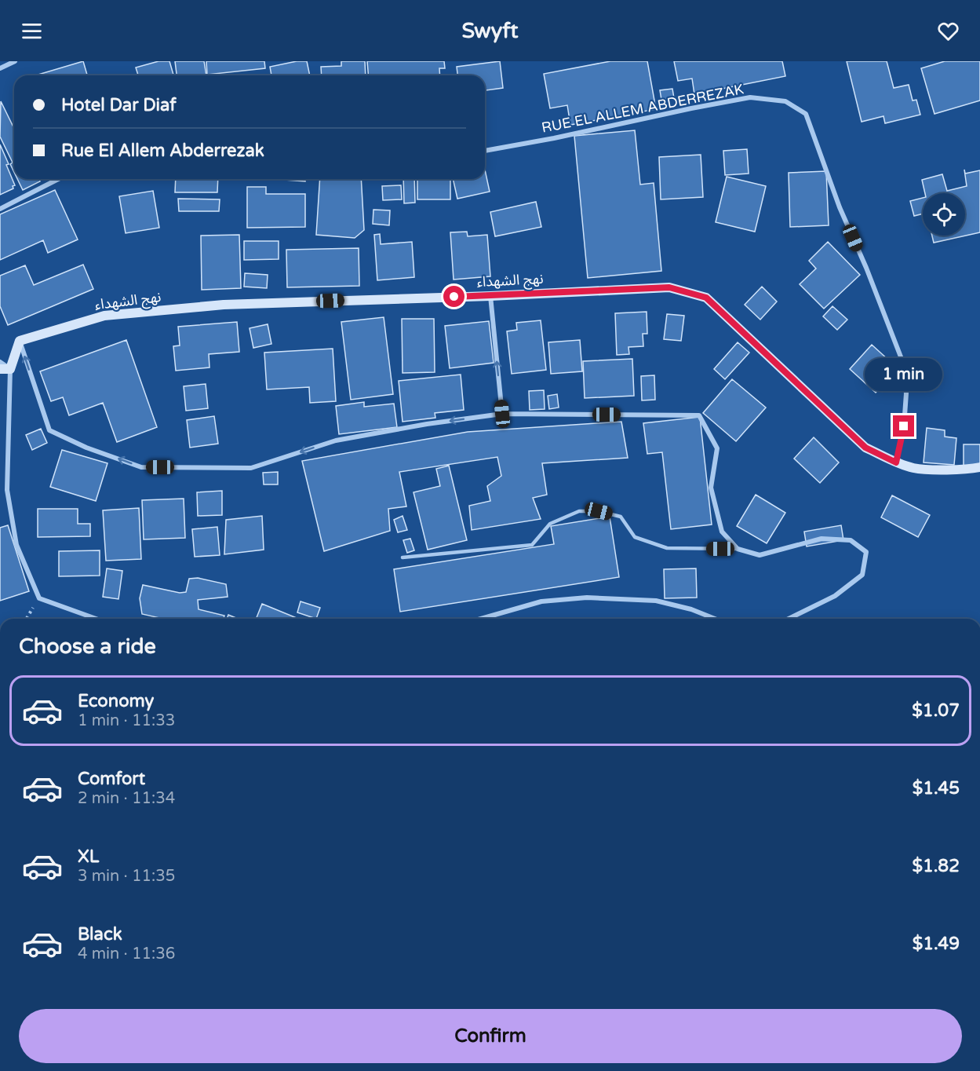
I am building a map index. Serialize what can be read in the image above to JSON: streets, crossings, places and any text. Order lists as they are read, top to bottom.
{
  "streets": {
    "main road": ["نهج الشهداء"],
    "street": ["RUE EL ALLEM ABDERREZAK"]
  },
  "crossings": [
    ["RUE EL ALLEM ABDERREZAK", "نهج الشهداء"]
  ],
  "page": {
    "header": "Swyft",
    "banner": ["Hotel Dar Diaf", "Rue El Allem Abderrezak"],
    "bubble": "1 min",
    "heading": "Choose a ride",
    "list": [
      {
        "name": "Economy",
        "note": "1 min · 11:33",
        "value": "$1.07"
      },
      {
        "name": "Comfort",
        "note": "2 min · 11:34",
        "value": "$1.45"
      },
      {
        "name": "XL",
        "note": "3 min · 11:35",
        "value": "$1.82"
      },
      {
        "name": "Black",
        "note": "4 min · 11:36",
        "value": "$1.49"
      }
    ],
    "buttons": "Confirm"
  }
}
